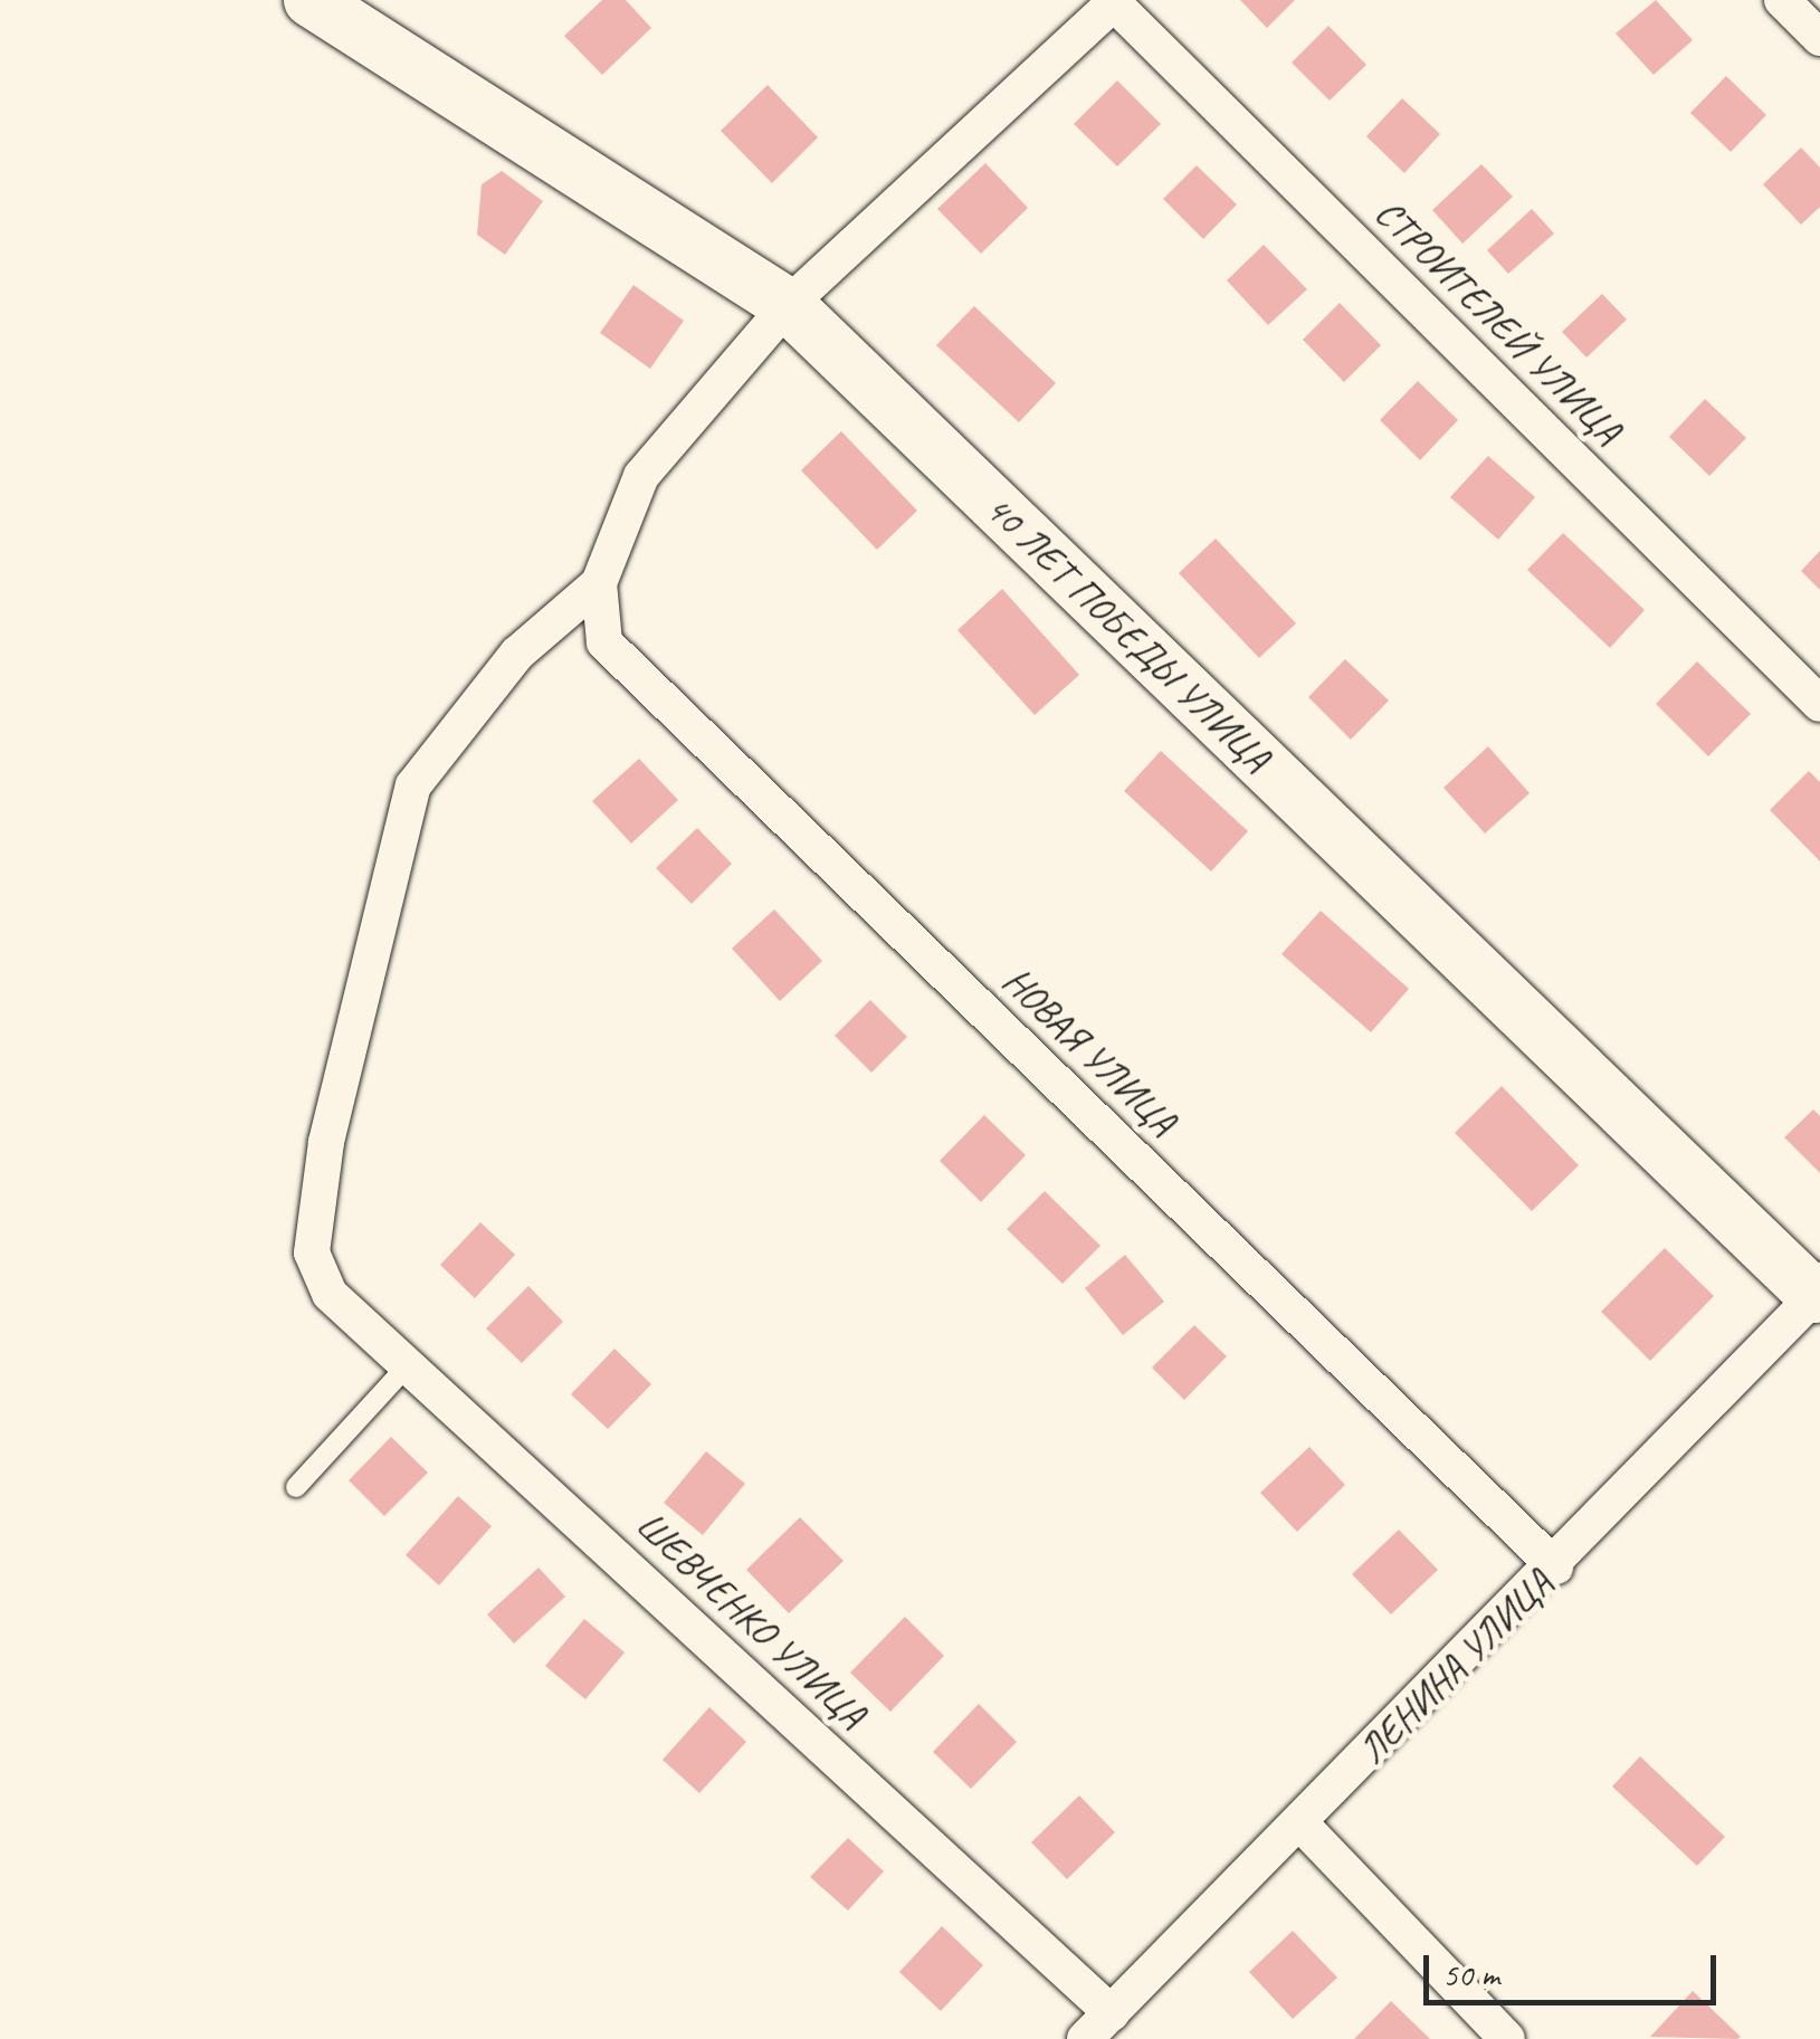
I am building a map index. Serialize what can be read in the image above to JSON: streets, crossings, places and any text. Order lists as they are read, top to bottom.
{
  "streets": {
    "street": [
      "СТРОИТЕЛЕЙ УЛИЦА",
      "40 ЛЕТ ПОБЕДЫ УЛИЦА",
      "НОВАЯ УЛИЦА",
      "ШЕВЧЕНКО УЛИЦА",
      "ЛЕНИНА УЛИЦА"
    ]
  },
  "crossings": [
    ["40 ЛЕТ ПОБЕДЫ УЛИЦА", "ЛЕНИНА УЛИЦА"],
    ["НОВАЯ УЛИЦА", "ШЕВЧЕНКО УЛИЦА"],
    ["НОВАЯ УЛИЦА", "ЛЕНИНА УЛИЦА"],
    ["ШЕВЧЕНКО УЛИЦА", "ЛЕНИНА УЛИЦА"]
  ],
  "scale_bar": "50 m"
}
